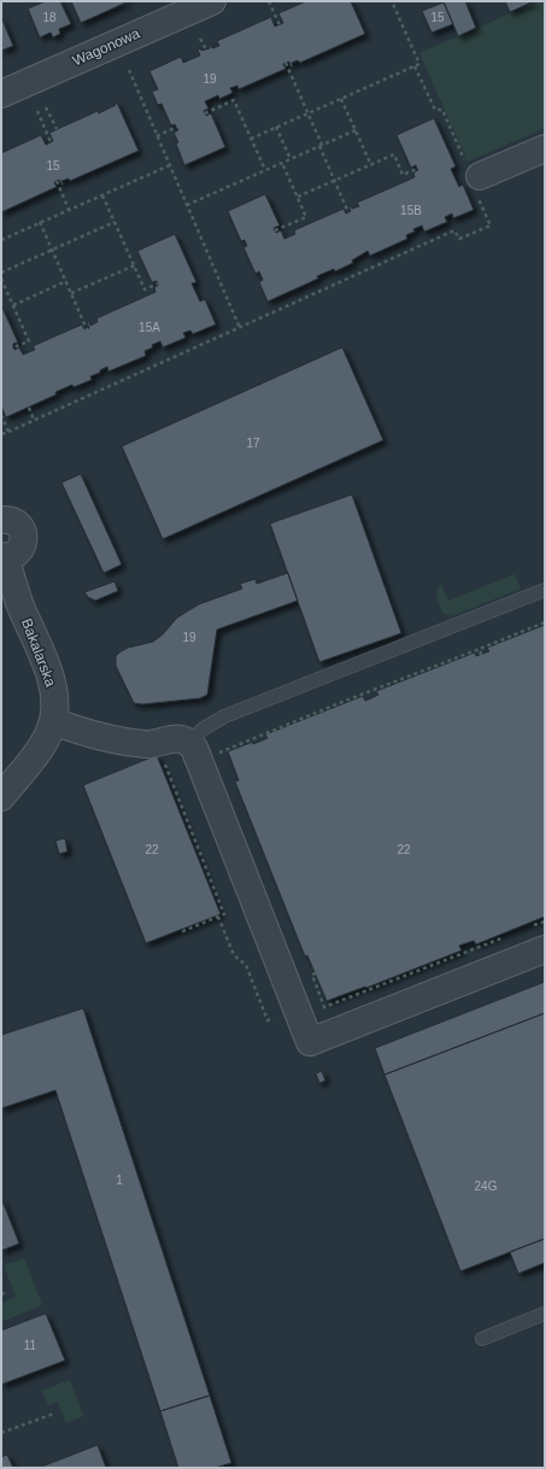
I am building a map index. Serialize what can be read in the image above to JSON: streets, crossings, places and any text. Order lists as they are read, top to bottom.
{
  "streets": {
    "street": ["Wagonowa", "Bakalarska"]
  },
  "house_numbers": [
    "18",
    "15",
    "19",
    "15",
    "15B",
    "15A",
    "17",
    "19",
    "22",
    "22",
    "1",
    "24G",
    "11"
  ]
}
